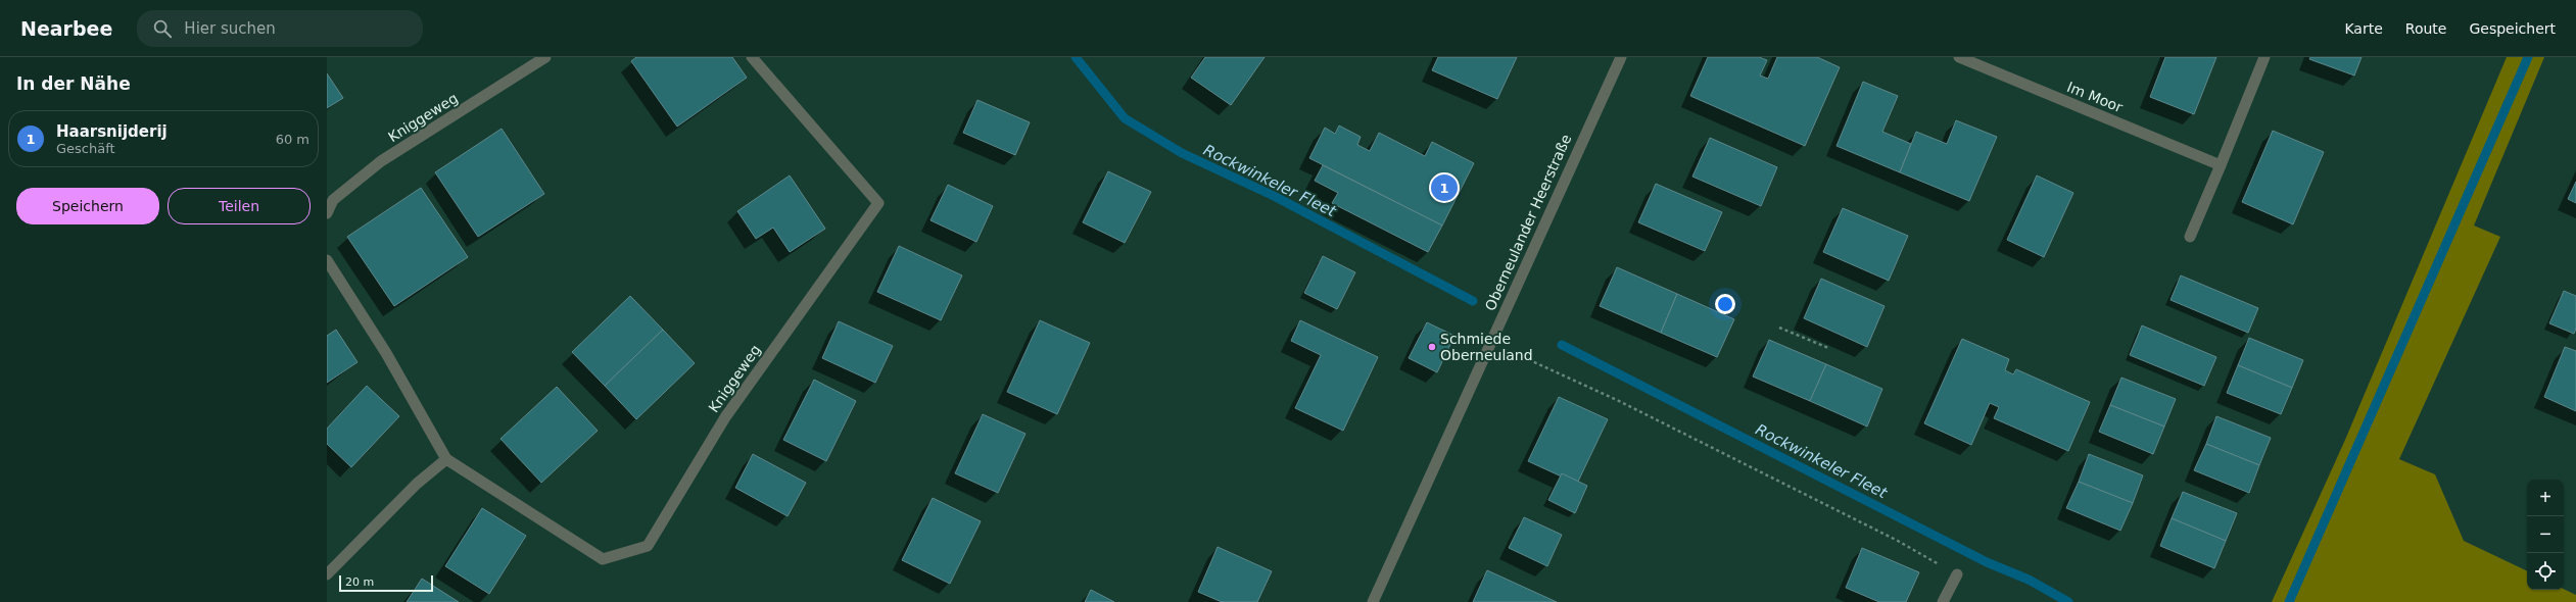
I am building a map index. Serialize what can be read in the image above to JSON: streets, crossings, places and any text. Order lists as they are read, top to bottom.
{
  "streets": {
    "street": ["Im Moor", "Kniggeweg", "Oberneulander Heerstraße"]
  },
  "water": ["Rockwinkeler Fleet"],
  "places": ["Schmiede Oberneuland"],
  "scale_bar": "20 m",
  "page": {
    "header": "Nearbee",
    "search": "Hier suchen",
    "nav": ["Karte", "Route", "Gespeichert"],
    "heading": "In der Nähe",
    "list": [
      {
        "mark": "1",
        "name": "Haarsnijderij",
        "note": "Geschäft",
        "value": "60 m"
      }
    ],
    "pins": "1",
    "buttons": ["Speichern", "Teilen"],
    "map_buttons": ["+", "−"],
    "scale": "20 m"
  }
}
